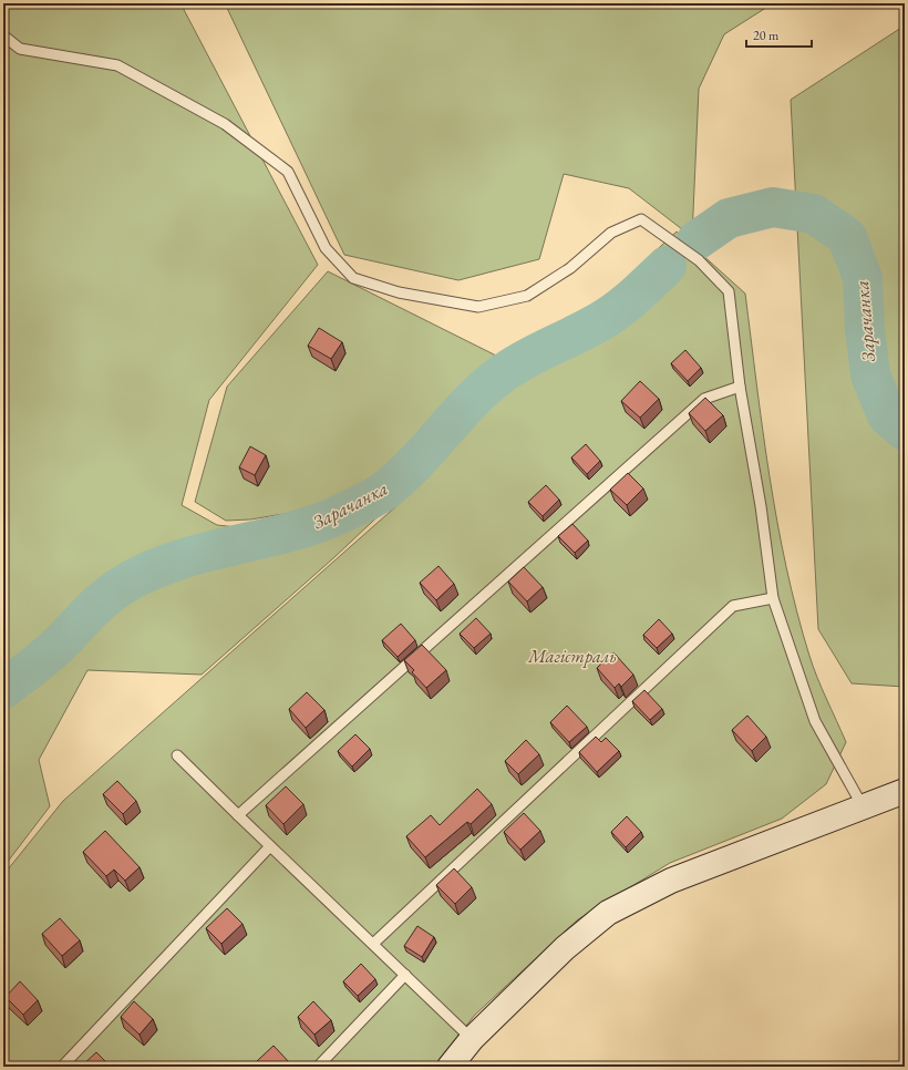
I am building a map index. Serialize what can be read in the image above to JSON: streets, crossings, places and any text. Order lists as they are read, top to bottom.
{
  "water": ["Зарачанка"],
  "parks": ["Магістраль"],
  "scale_bar": "20 m"
}
